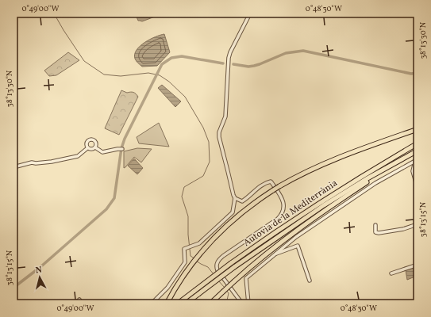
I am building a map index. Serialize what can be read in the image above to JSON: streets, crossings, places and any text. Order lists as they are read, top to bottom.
{
  "streets": {
    "highway": ["Autovia de la Mediterrània"]
  },
  "north": "top",
  "coordinates": [
    "0°49'00\"W",
    "0°48'30\"W",
    "38°13'30\"N",
    "38°13'15\"N"
  ]
}
